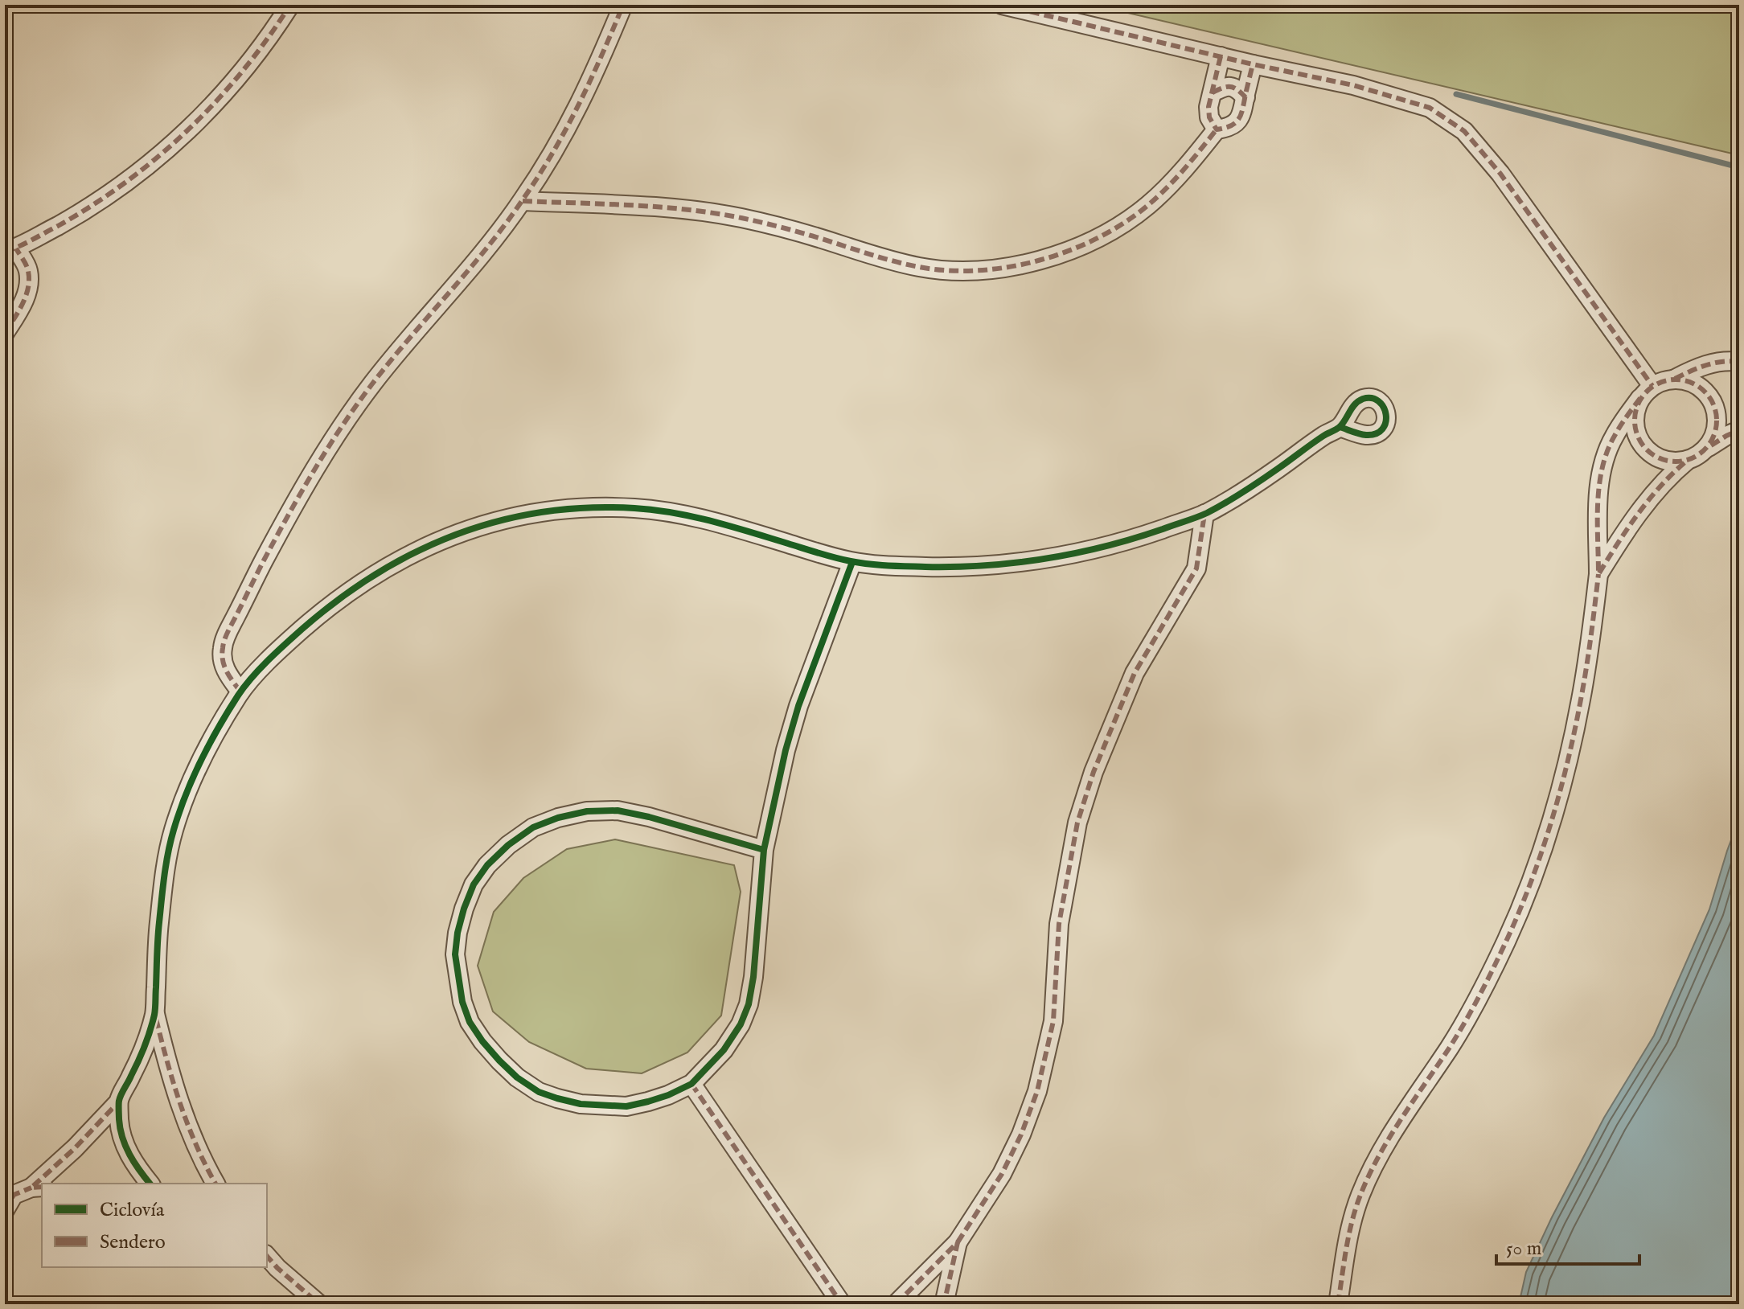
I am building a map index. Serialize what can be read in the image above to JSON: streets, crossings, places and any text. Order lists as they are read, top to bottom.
{
  "legend": ["Ciclovía", "Sendero"],
  "scale_bar": "50 m"
}
